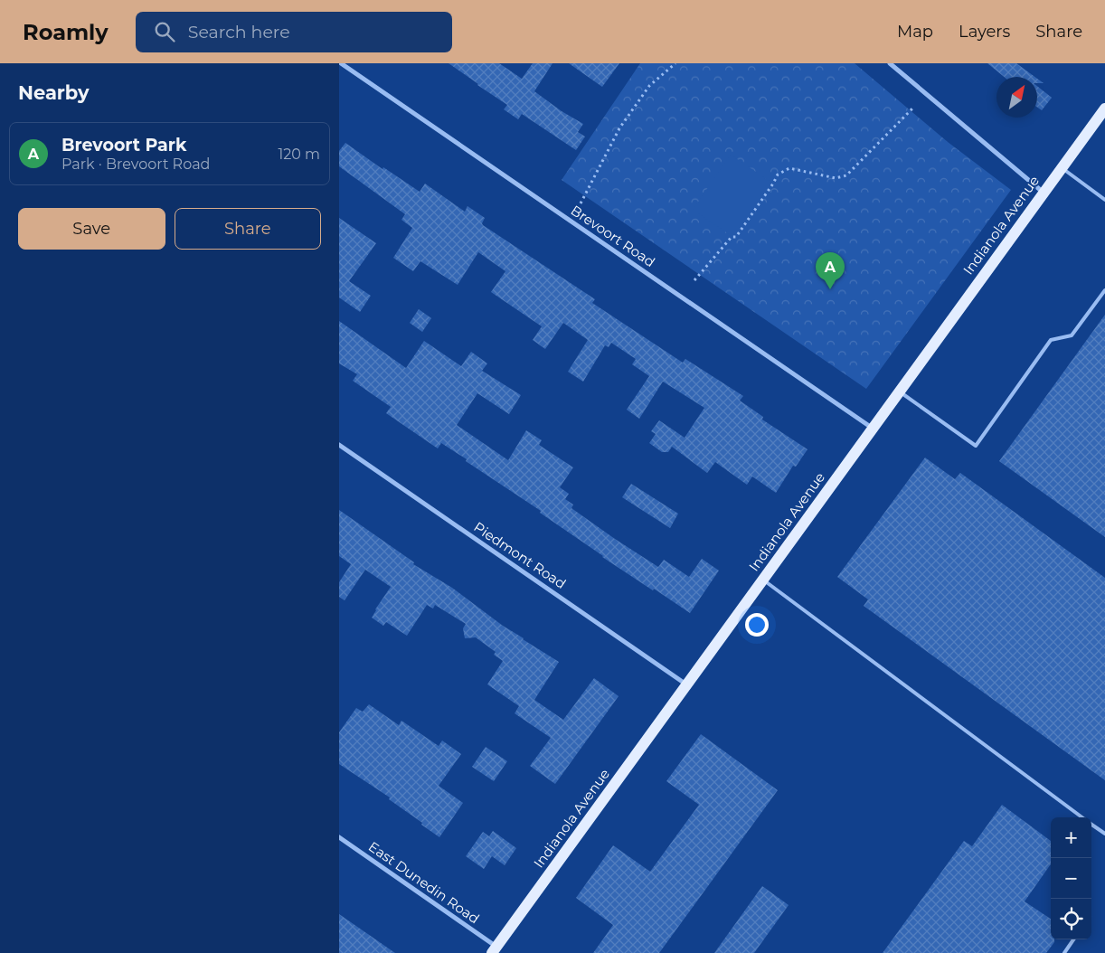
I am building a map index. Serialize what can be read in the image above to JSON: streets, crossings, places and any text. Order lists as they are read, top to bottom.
{
  "streets": {
    "main road": ["Indianola Avenue"],
    "street": ["Brevoort Road", "Piedmont Road", "East Dunedin Road"]
  },
  "crossings": [
    ["Indianola Avenue", "Brevoort Road"],
    ["Indianola Avenue", "Piedmont Road"],
    ["Indianola Avenue", "East Dunedin Road"]
  ],
  "north": "top right",
  "page": {
    "header": "Roamly",
    "search": "Search here",
    "nav": ["Map", "Layers", "Share"],
    "heading": "Nearby",
    "list": [
      {
        "mark": "A",
        "name": "Brevoort Park",
        "note": "Park · Brevoort Road",
        "value": "120 m"
      }
    ],
    "buttons": ["Save", "Share"],
    "pins": "A",
    "map_buttons": ["+", "−"]
  }
}
